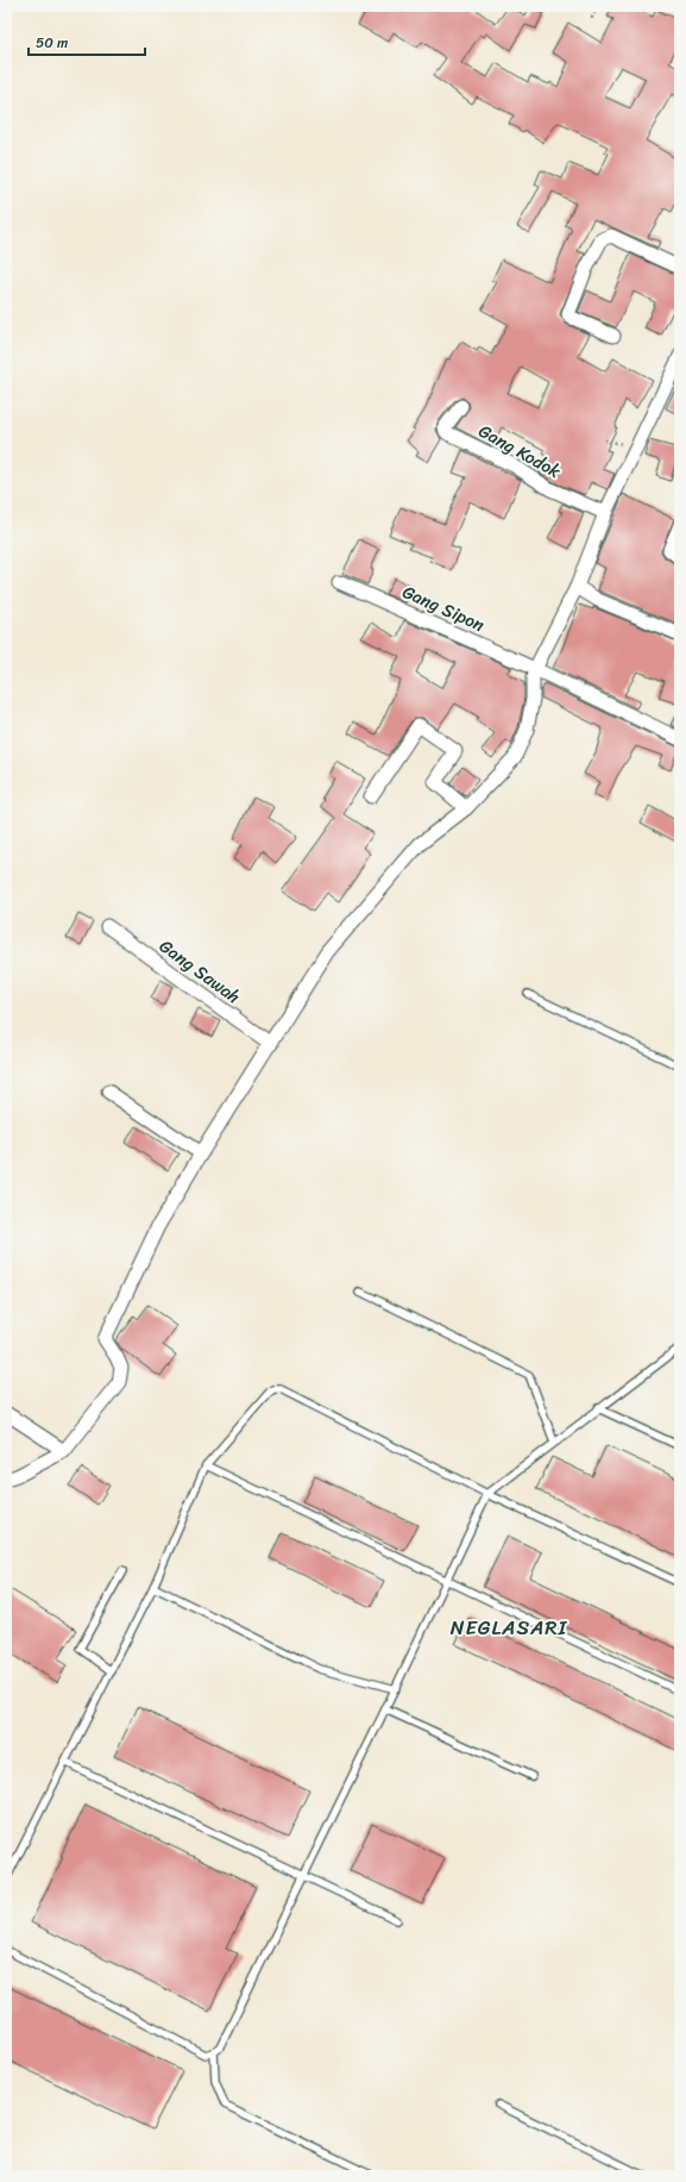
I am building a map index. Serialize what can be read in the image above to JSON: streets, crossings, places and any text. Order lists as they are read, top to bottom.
{
  "streets": {
    "street": ["Gang Kodok", "Gang Sipon", "Gang Sawah"]
  },
  "districts": ["NEGLASARI"],
  "scale_bar": "50 m"
}
